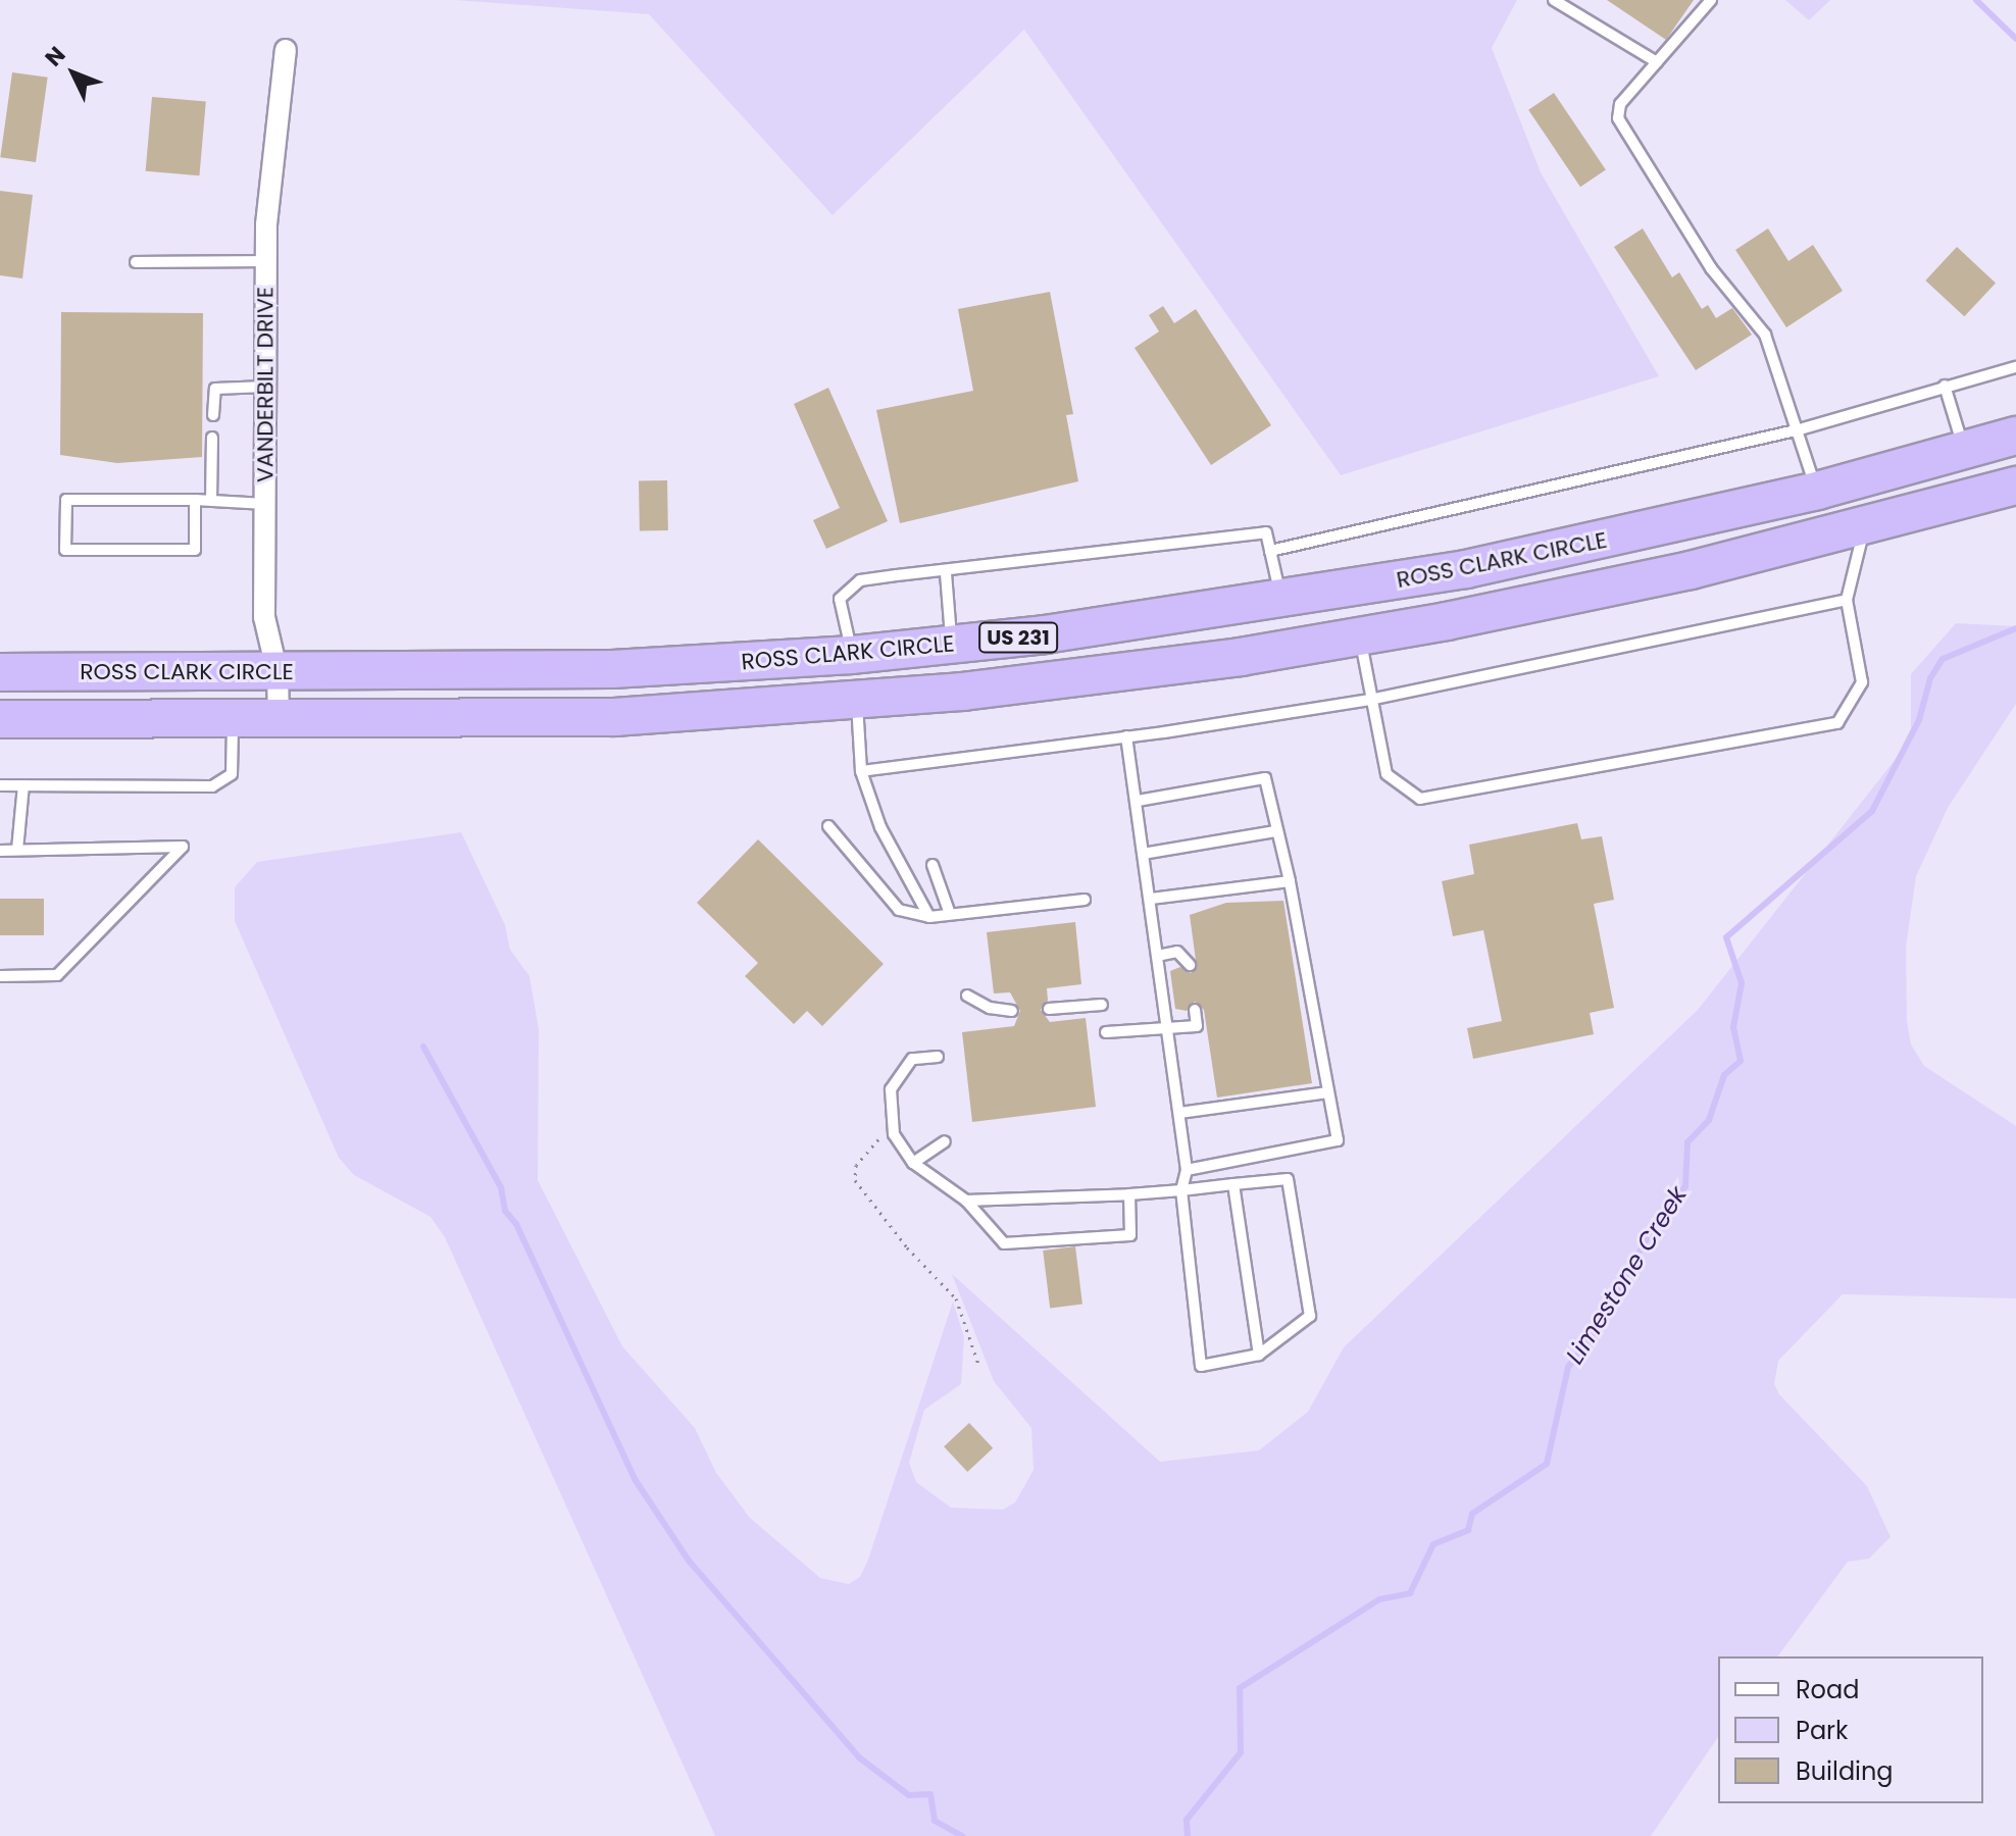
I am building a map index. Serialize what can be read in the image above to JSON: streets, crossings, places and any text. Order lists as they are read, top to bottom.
{
  "streets": {
    "highway": ["ROSS CLARK CIRCLE", "US 231"],
    "street": ["VANDERBILT DRIVE"]
  },
  "crossings": [
    ["VANDERBILT DRIVE", "ROSS CLARK CIRCLE"],
    ["VANDERBILT DRIVE", "US 231"]
  ],
  "water": ["Limestone Creek"],
  "legend": ["Road", "Park", "Building"],
  "north": "top left"
}
